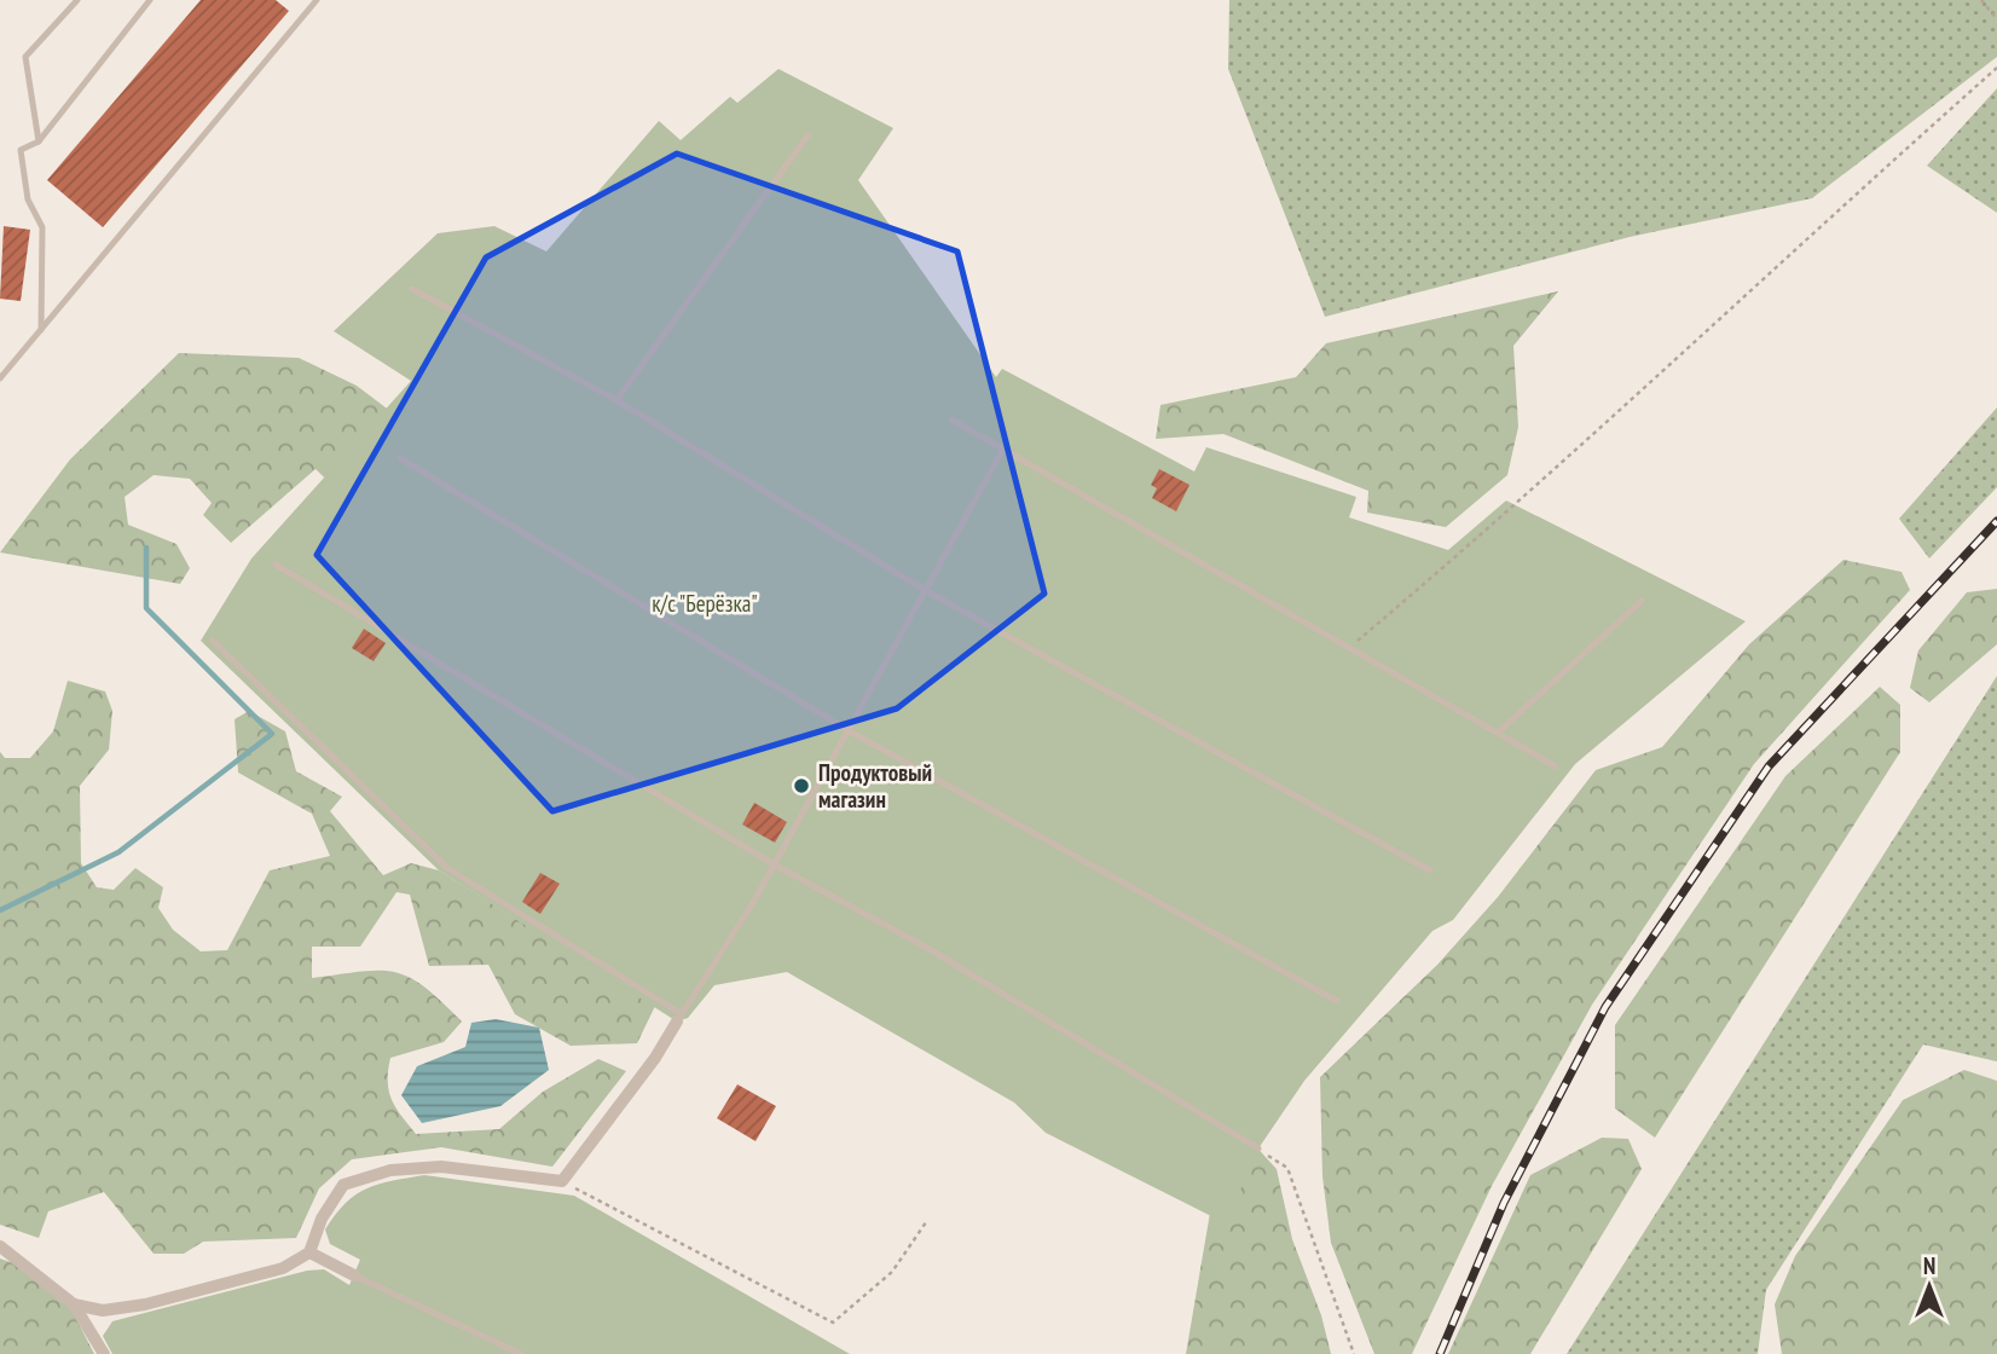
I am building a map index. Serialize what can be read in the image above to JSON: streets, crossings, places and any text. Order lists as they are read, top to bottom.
{
  "parks": ["к/с \"Берёзка\""],
  "places": ["Продуктовый магазин"],
  "north": "top"
}
